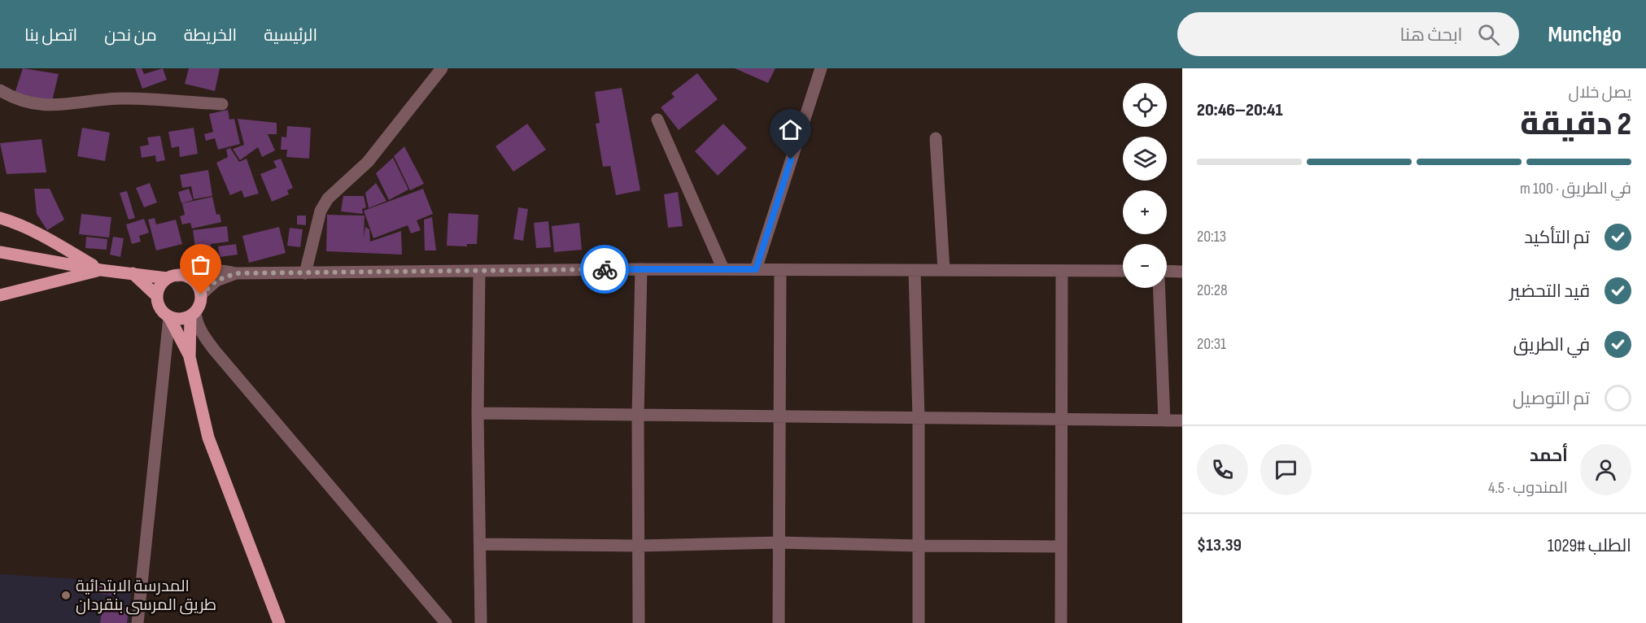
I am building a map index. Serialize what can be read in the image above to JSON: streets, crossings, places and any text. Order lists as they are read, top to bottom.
{
  "places": ["المدرسة الابتدائية طريق المرسى بنقردان"],
  "page": {
    "header": "Munchgo",
    "search": "ابحث هنا",
    "nav": [
      "الرئيسية",
      "الخريطة",
      "من نحن",
      "اتصل بنا"
    ],
    "heading": ["2 دقيقة", "يصل خلال", "20:41–20:46"],
    "panel": [
      "أحمد",
      "المندوب · 4.5",
      "الطلب #1029",
      "$13.39"
    ],
    "map_buttons": ["+", "−"],
    "bar": "في الطريق · 100 m",
    "list": [
      ["تم التأكيد", "20:13"],
      ["قيد التحضير", "20:28"],
      ["في الطريق", "20:31"],
      "تم التوصيل"
    ]
  }
}
